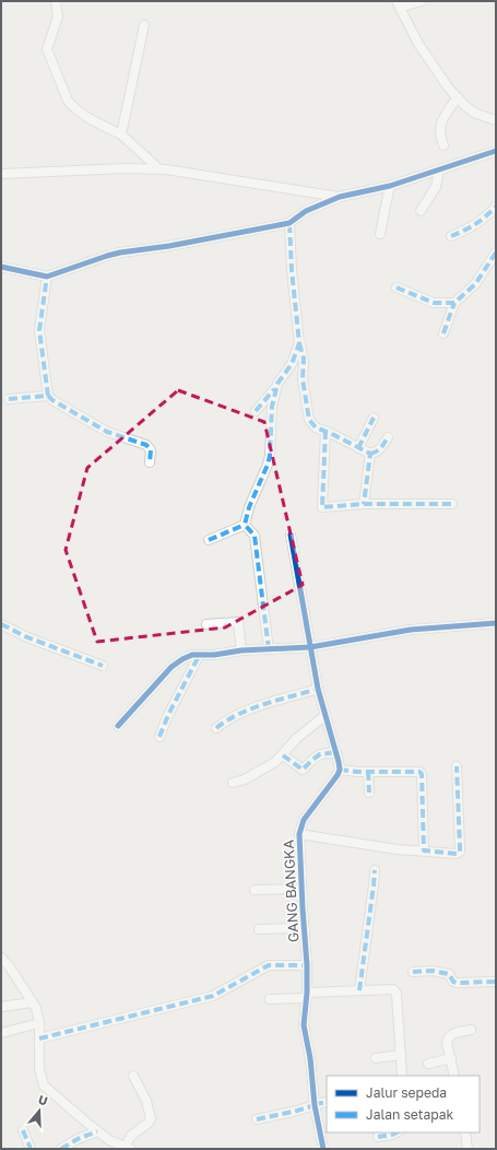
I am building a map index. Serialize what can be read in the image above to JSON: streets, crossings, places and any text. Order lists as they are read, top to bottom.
{
  "streets": {
    "street": ["GANG BANGKA"]
  },
  "legend": ["Jalur sepeda", "Jalan setapak"],
  "north": "top"
}
